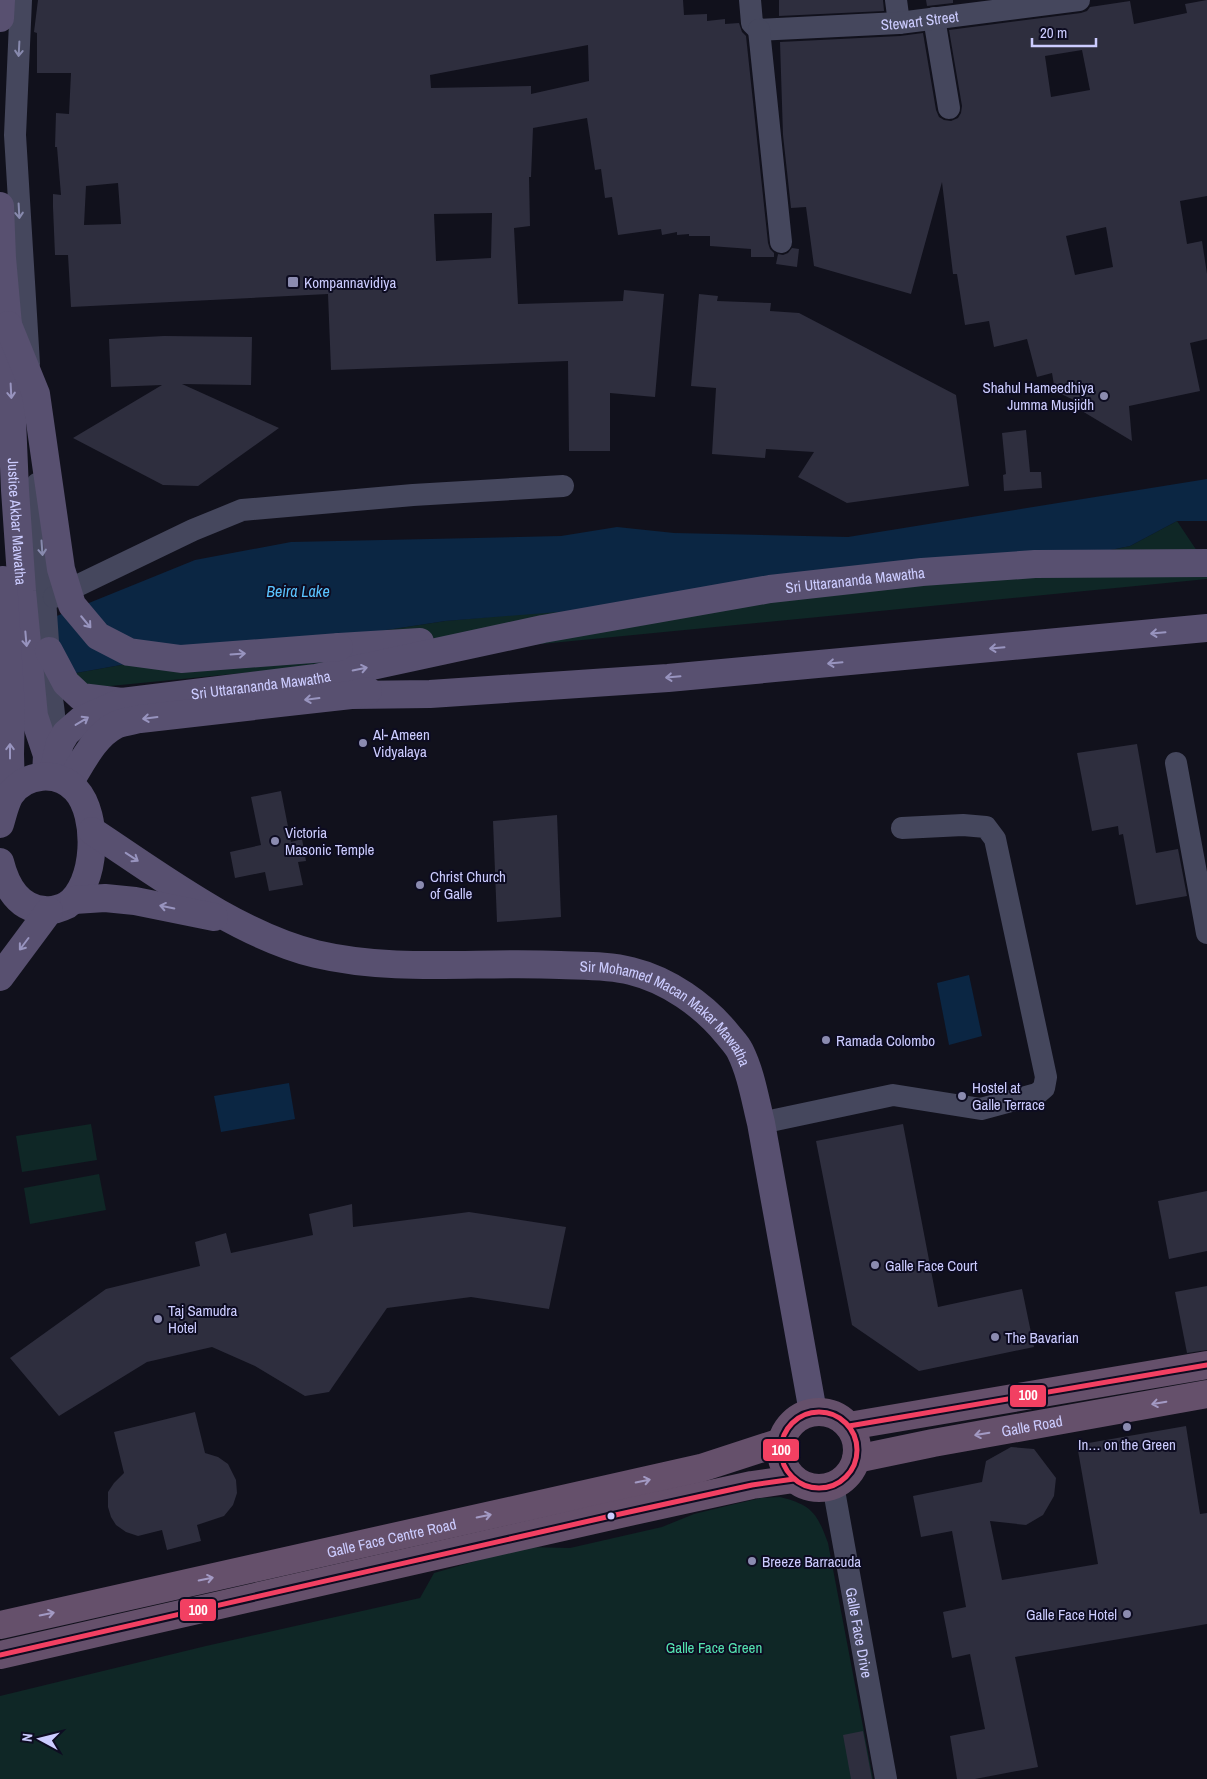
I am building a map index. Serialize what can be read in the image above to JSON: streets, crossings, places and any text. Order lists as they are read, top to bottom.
{
  "streets": {
    "highway": ["Galle Road", "Galle Face Centre Road"],
    "main road": ["Justice Akbar Mawatha", "Sri Uttarananda Mawatha", "Sir Mohamed Macan Makar Mawatha"],
    "street": ["Stewart Street", "Galle Face Drive"]
  },
  "crossings": [
    ["Justice Akbar Mawatha", "Sri Uttarananda Mawatha"],
    ["Justice Akbar Mawatha", "Sir Mohamed Macan Makar Mawatha"],
    ["Sir Mohamed Macan Makar Mawatha", "Galle Road"],
    ["Sir Mohamed Macan Makar Mawatha", "Galle Face Centre Road"],
    ["Sir Mohamed Macan Makar Mawatha", "Galle Face Drive"],
    ["Galle Road", "Galle Face Centre Road"],
    ["Galle Road", "Galle Face Drive"],
    ["Galle Face Centre Road", "Galle Face Drive"]
  ],
  "water": ["Beira Lake"],
  "parks": ["Galle Face Green"],
  "places": {
    "transit": ["Kompannavidiya"],
    "other": [
      "Shahul Hameedhiya Jumma Musjidh",
      "Al- Ameen Vidyalaya",
      "Victoria Masonic Temple",
      "Christ Church of Galle",
      "Ramada Colombo",
      "Hostel at Galle Terrace",
      "Galle Face Court",
      "Taj Samudra Hotel",
      "The Bavarian",
      "In… on the Green",
      "Breeze Barracuda",
      "Galle Face Hotel"
    ]
  },
  "lines": ["transit line 100"],
  "scale_bar": "20 m",
  "north": "left"
}
